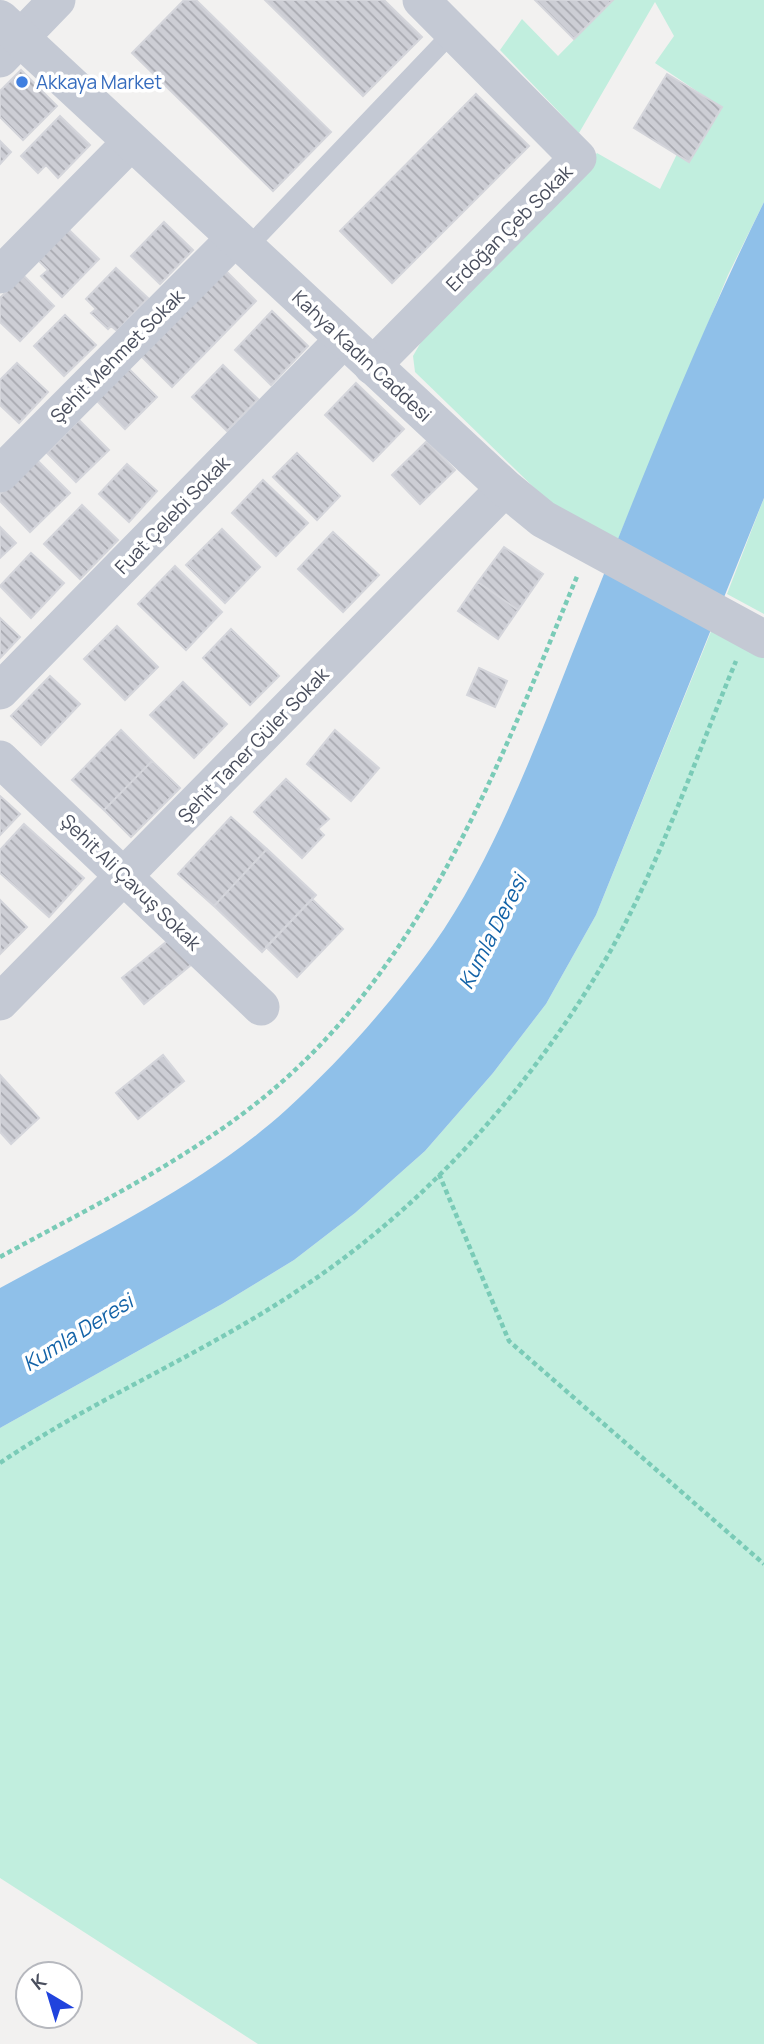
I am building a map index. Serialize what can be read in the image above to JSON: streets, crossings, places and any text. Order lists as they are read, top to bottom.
{
  "streets": {
    "street": [
      "Erdoğan Çeb Sokak",
      "Şehit Mehmet Sokak",
      "Kahya Kadın Caddesi",
      "Fuat Çelebi Sokak",
      "Şehit Taner Güler Sokak",
      "Şehit Ali Çavuş Sokak"
    ]
  },
  "crossings": [
    ["Erdoğan Çeb Sokak", "Kahya Kadın Caddesi"],
    ["Şehit Mehmet Sokak", "Kahya Kadın Caddesi"],
    ["Kahya Kadın Caddesi", "Fuat Çelebi Sokak"],
    ["Kahya Kadın Caddesi", "Şehit Taner Güler Sokak"],
    ["Şehit Taner Güler Sokak", "Şehit Ali Çavuş Sokak"]
  ],
  "water": ["Kumla Deresi"],
  "places": ["Akkaya Market"],
  "north": "top left"
}
